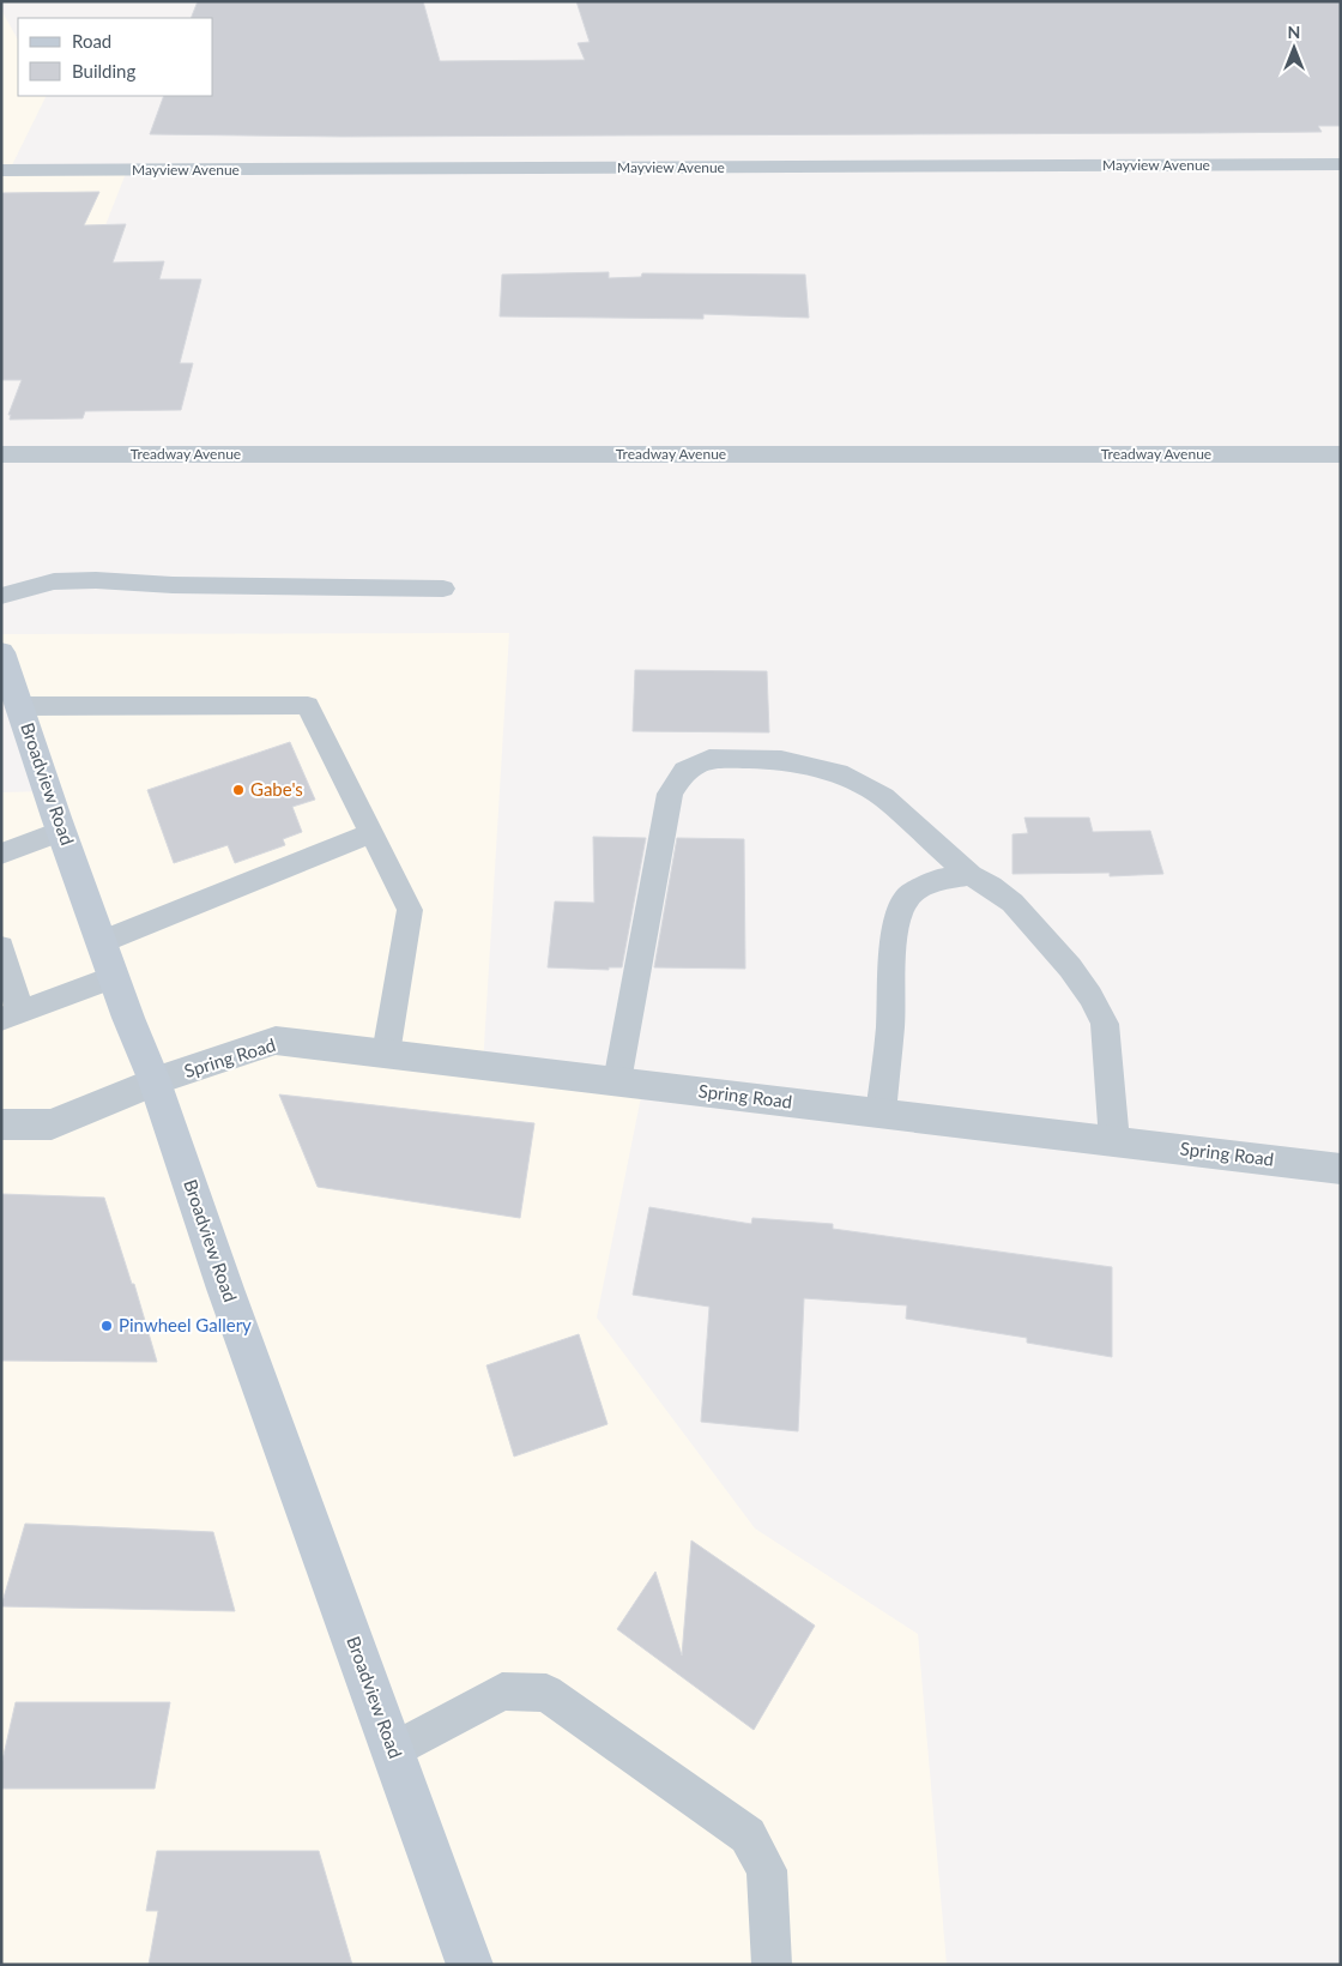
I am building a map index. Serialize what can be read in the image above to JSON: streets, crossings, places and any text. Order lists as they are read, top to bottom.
{
  "streets": {
    "main road": ["Broadview Road"],
    "street": ["Mayview Avenue", "Treadway Avenue", "Spring Road"]
  },
  "crossings": [
    ["Broadview Road", "Spring Road"]
  ],
  "places": ["Gabe's", "Pinwheel Gallery"],
  "legend": ["Road", "Building"],
  "north": "top"
}
